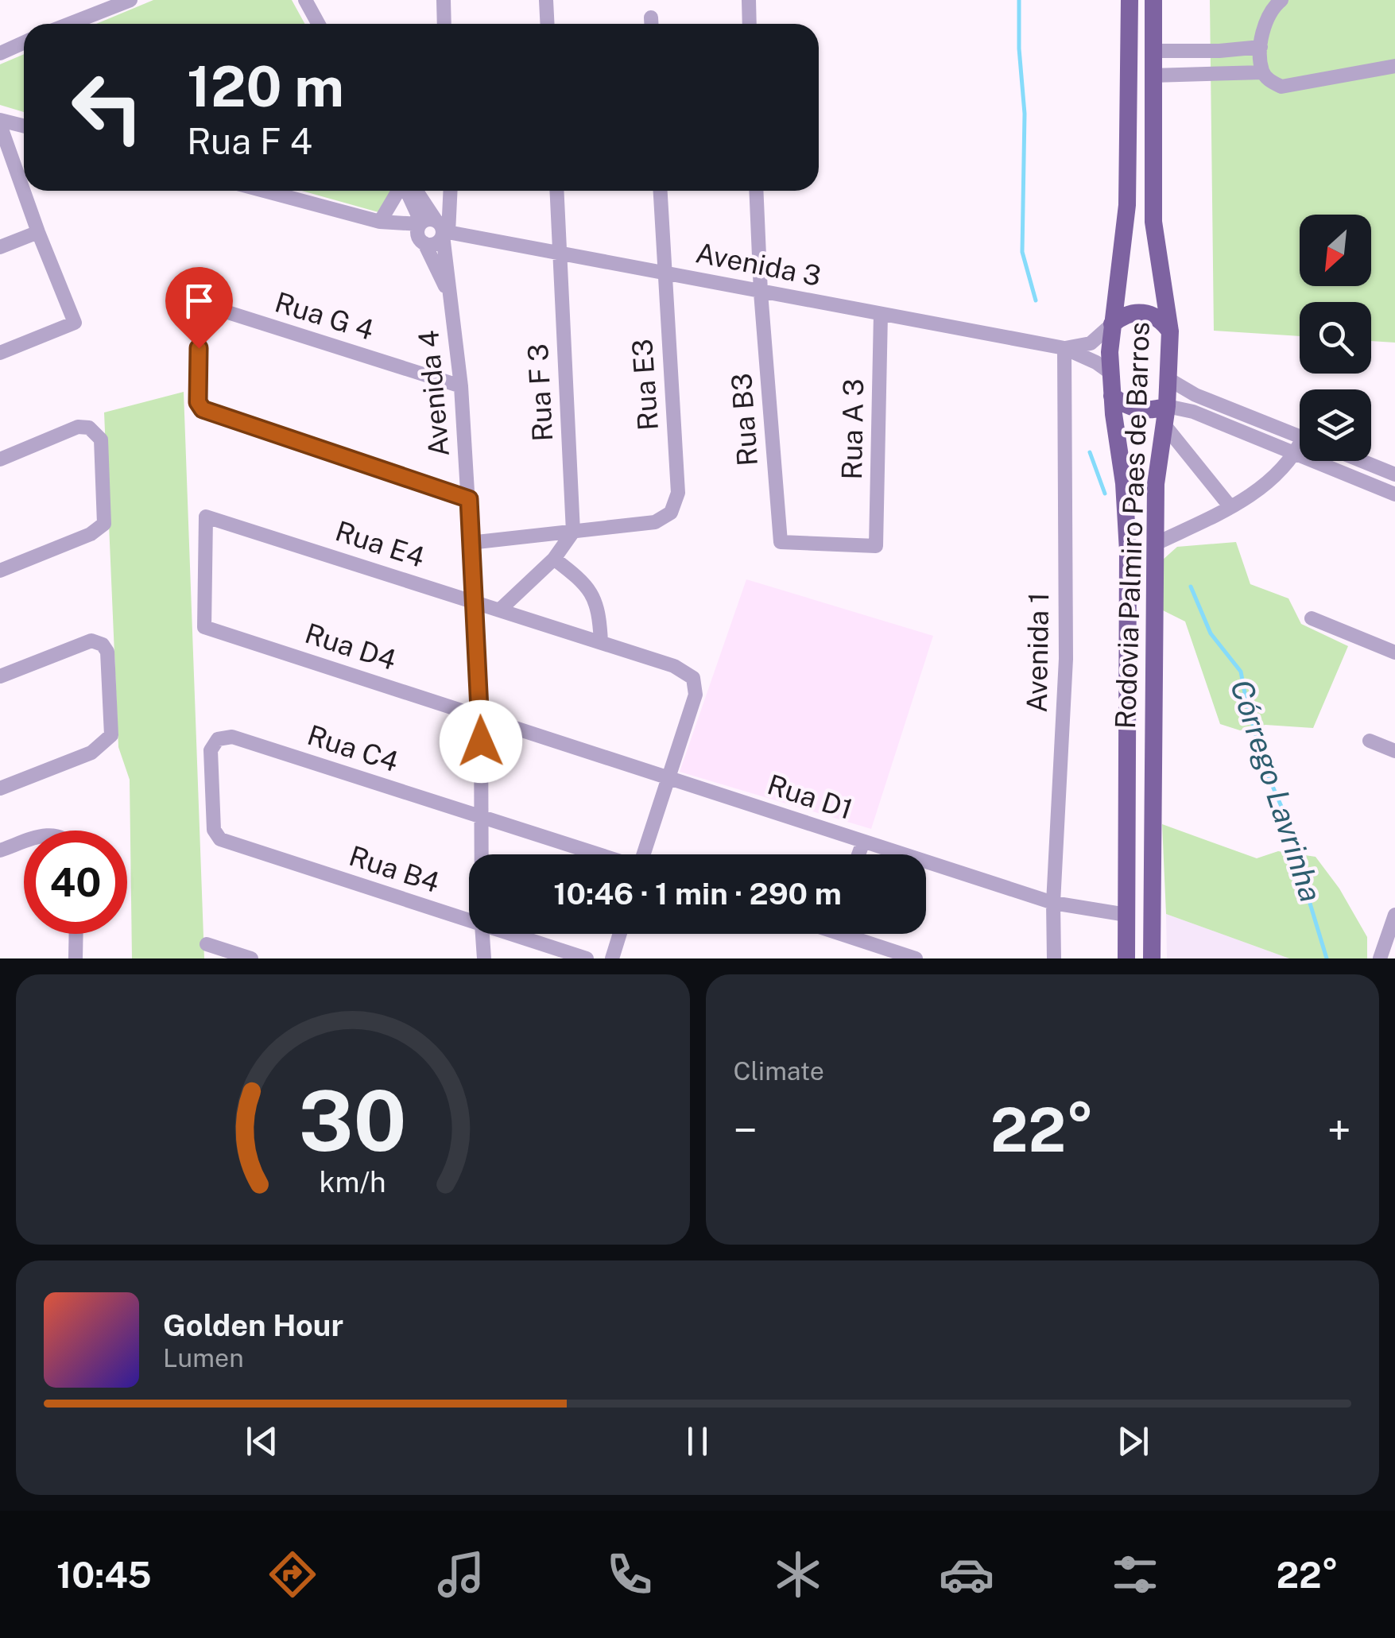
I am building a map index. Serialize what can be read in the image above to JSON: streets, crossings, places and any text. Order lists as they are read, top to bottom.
{
  "streets": {
    "main road": ["Rodovia Palmiro Paes de Barros"],
    "street": [
      "Avenida 3",
      "Rua G 4",
      "Rua E3",
      "Rua F 3",
      "Avenida 4",
      "Rua B3",
      "Rua A 3",
      "Rua E4",
      "Rua D4",
      "Avenida 1",
      "Rua C4",
      "Rua D1",
      "Rua B4"
    ]
  },
  "crossings": [
    ["Avenida 3", "Rua E3"],
    ["Avenida 3", "Rua F 3"],
    ["Avenida 3", "Avenida 4"],
    ["Avenida 3", "Rua B3"],
    ["Avenida 3", "Rua A 3"],
    ["Avenida 3", "Rodovia Palmiro Paes de Barros"],
    ["Avenida 3", "Avenida 1"],
    ["Rua G 4", "Avenida 4"],
    ["Rua E3", "Rua F 3"],
    ["Avenida 4", "Rua E4"],
    ["Avenida 4", "Rua D4"],
    ["Avenida 4", "Rua C4"],
    ["Avenida 4", "Rua D1"],
    ["Rua B3", "Rua A 3"],
    ["Rodovia Palmiro Paes de Barros", "Rua D1"],
    ["Rua E4", "Rua D4"],
    ["Rua E4", "Rua D1"],
    ["Rua D4", "Rua D1"],
    ["Avenida 1", "Rua D1"],
    ["Rua C4", "Rua B4"]
  ],
  "water": ["Córrego Lavrinha"],
  "north": "bottom left",
  "page": {
    "turn": ["120 m", "Rua F 4"],
    "limit": "40",
    "trip": "10:46 · 1 min · 290 m",
    "tile": "Climate",
    "heat": ["−", "22°", "+"],
    "song": ["Golden Hour", "Lumen"],
    "tabs": ["10:45", "22°"],
    "gauge": ["30", "km/h"]
  }
}
